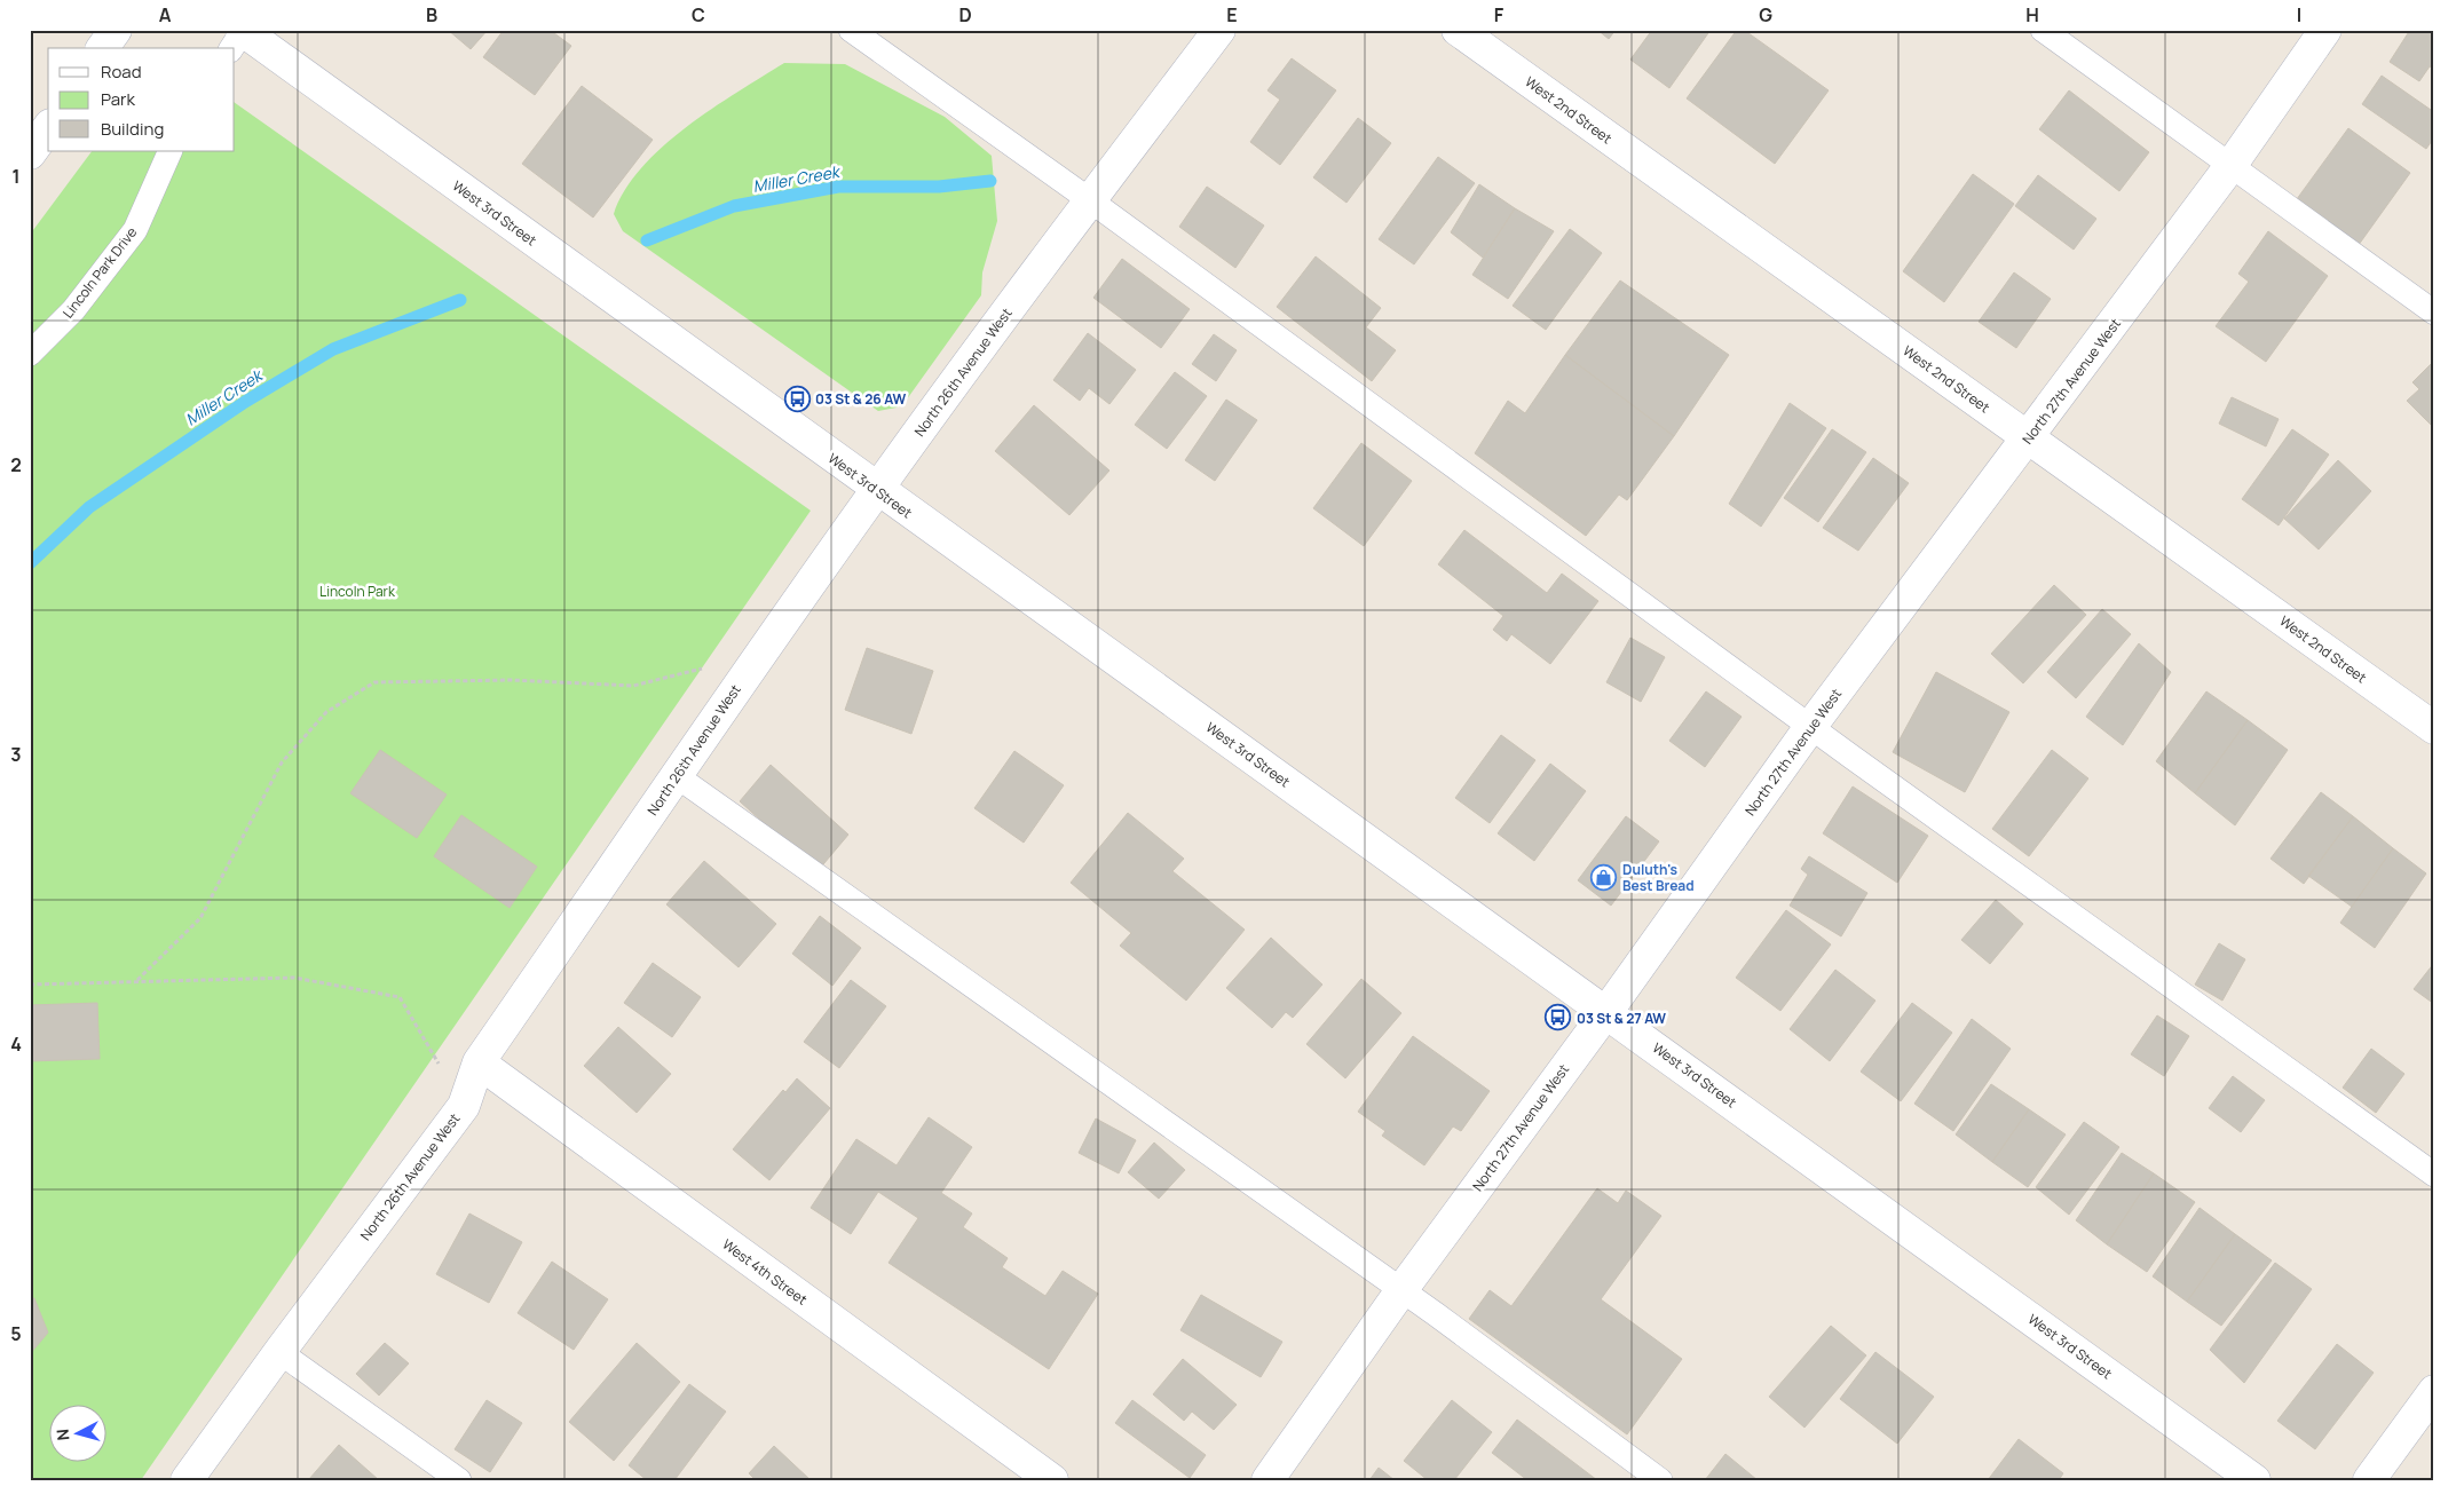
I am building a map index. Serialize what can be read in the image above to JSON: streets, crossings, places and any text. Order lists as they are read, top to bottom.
{
  "streets": {
    "street": [
      "West 2nd Street",
      "West 3rd Street",
      "North 26th Avenue West",
      "North 27th Avenue West",
      "West 4th Street"
    ],
    "lane": ["Lincoln Park Drive"]
  },
  "crossings": [
    ["West 2nd Street", "North 27th Avenue West"],
    ["West 3rd Street", "North 26th Avenue West"],
    ["West 3rd Street", "North 27th Avenue West"],
    ["North 26th Avenue West", "West 4th Street"]
  ],
  "water": ["Miller Creek"],
  "parks": ["Lincoln Park"],
  "places": {
    "bus stop": ["03 St & 26 AW", "03 St & 27 AW"],
    "shop": ["Duluth's Best Bread"]
  },
  "legend": ["Road", "Park", "Building"],
  "north": "left",
  "grid": {
    "columns": [
      "A",
      "B",
      "C",
      "D",
      "E",
      "F",
      "G",
      "H",
      "I"
    ],
    "rows": [
      "1",
      "2",
      "3",
      "4",
      "5"
    ]
  }
}
